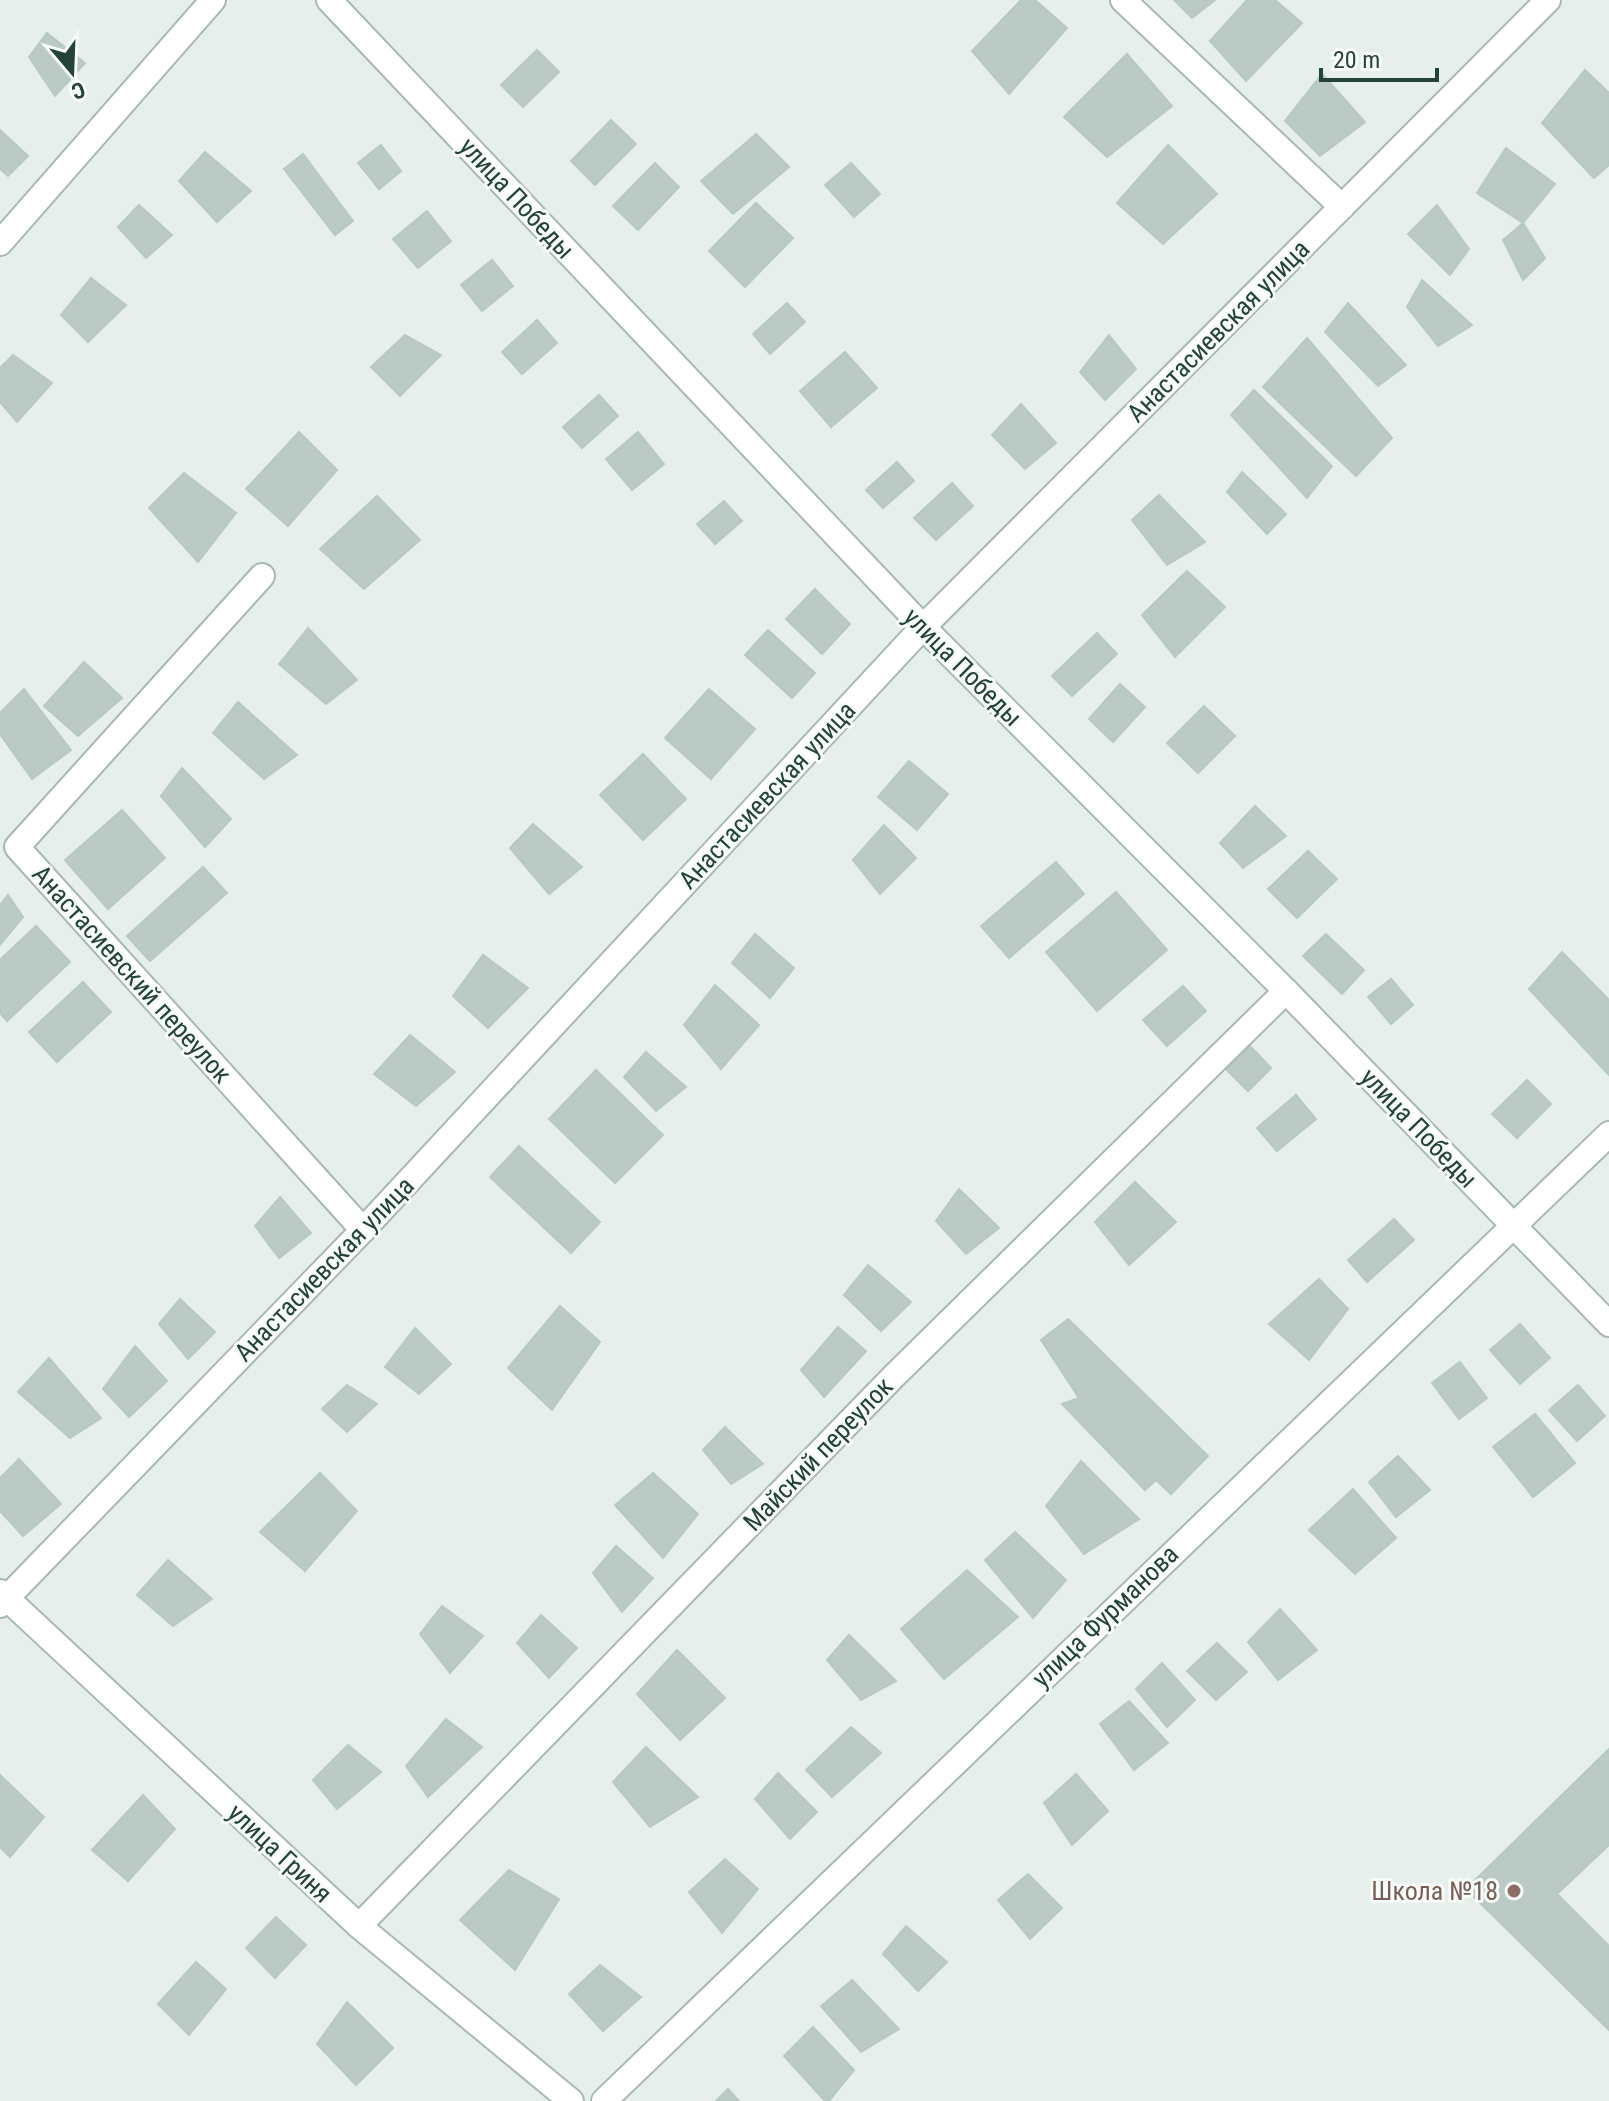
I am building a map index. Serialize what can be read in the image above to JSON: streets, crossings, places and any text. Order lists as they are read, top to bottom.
{
  "streets": {
    "street": [
      "улица Победы",
      "Анастасиевская улица",
      "Анастасиевский переулок",
      "Майский переулок",
      "улица Фурманова",
      "улица Гриня"
    ]
  },
  "crossings": [
    ["улица Победы", "Анастасиевская улица"],
    ["улица Победы", "Майский переулок"],
    ["улица Победы", "улица Фурманова"],
    ["Анастасиевская улица", "Анастасиевский переулок"],
    ["Анастасиевская улица", "улица Гриня"],
    ["Майский переулок", "улица Гриня"]
  ],
  "places": ["Школа №18"],
  "scale_bar": "20 m",
  "north": "bottom"
}
